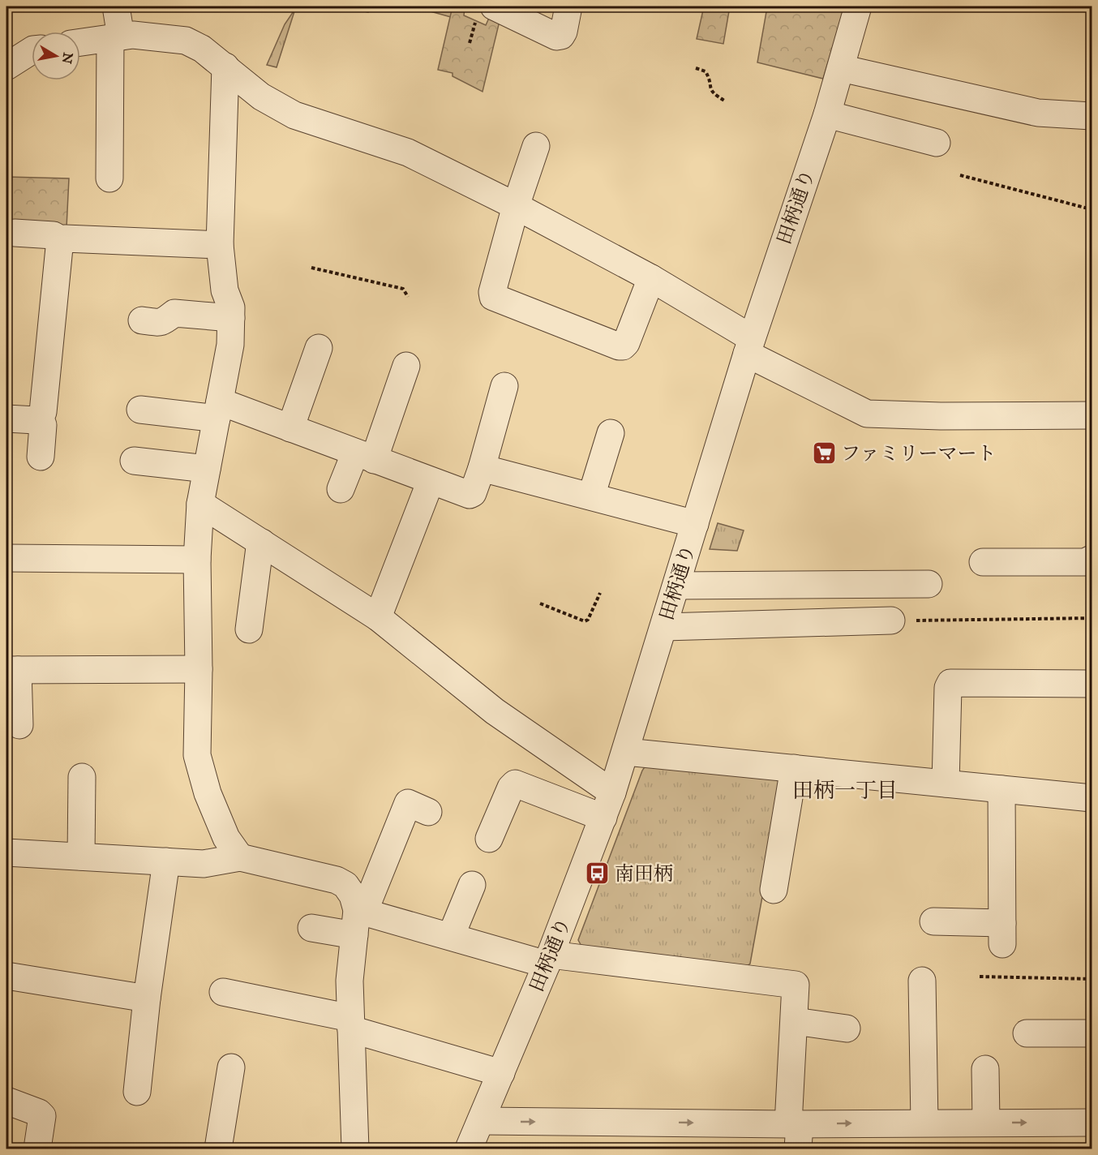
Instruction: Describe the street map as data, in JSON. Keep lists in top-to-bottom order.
{
  "streets": {
    "street": ["田柄通り"]
  },
  "districts": ["田柄一丁目"],
  "places": {
    "supermarket": ["ファミリーマート"],
    "bus stop": ["南田柄"]
  },
  "north": "right"
}
